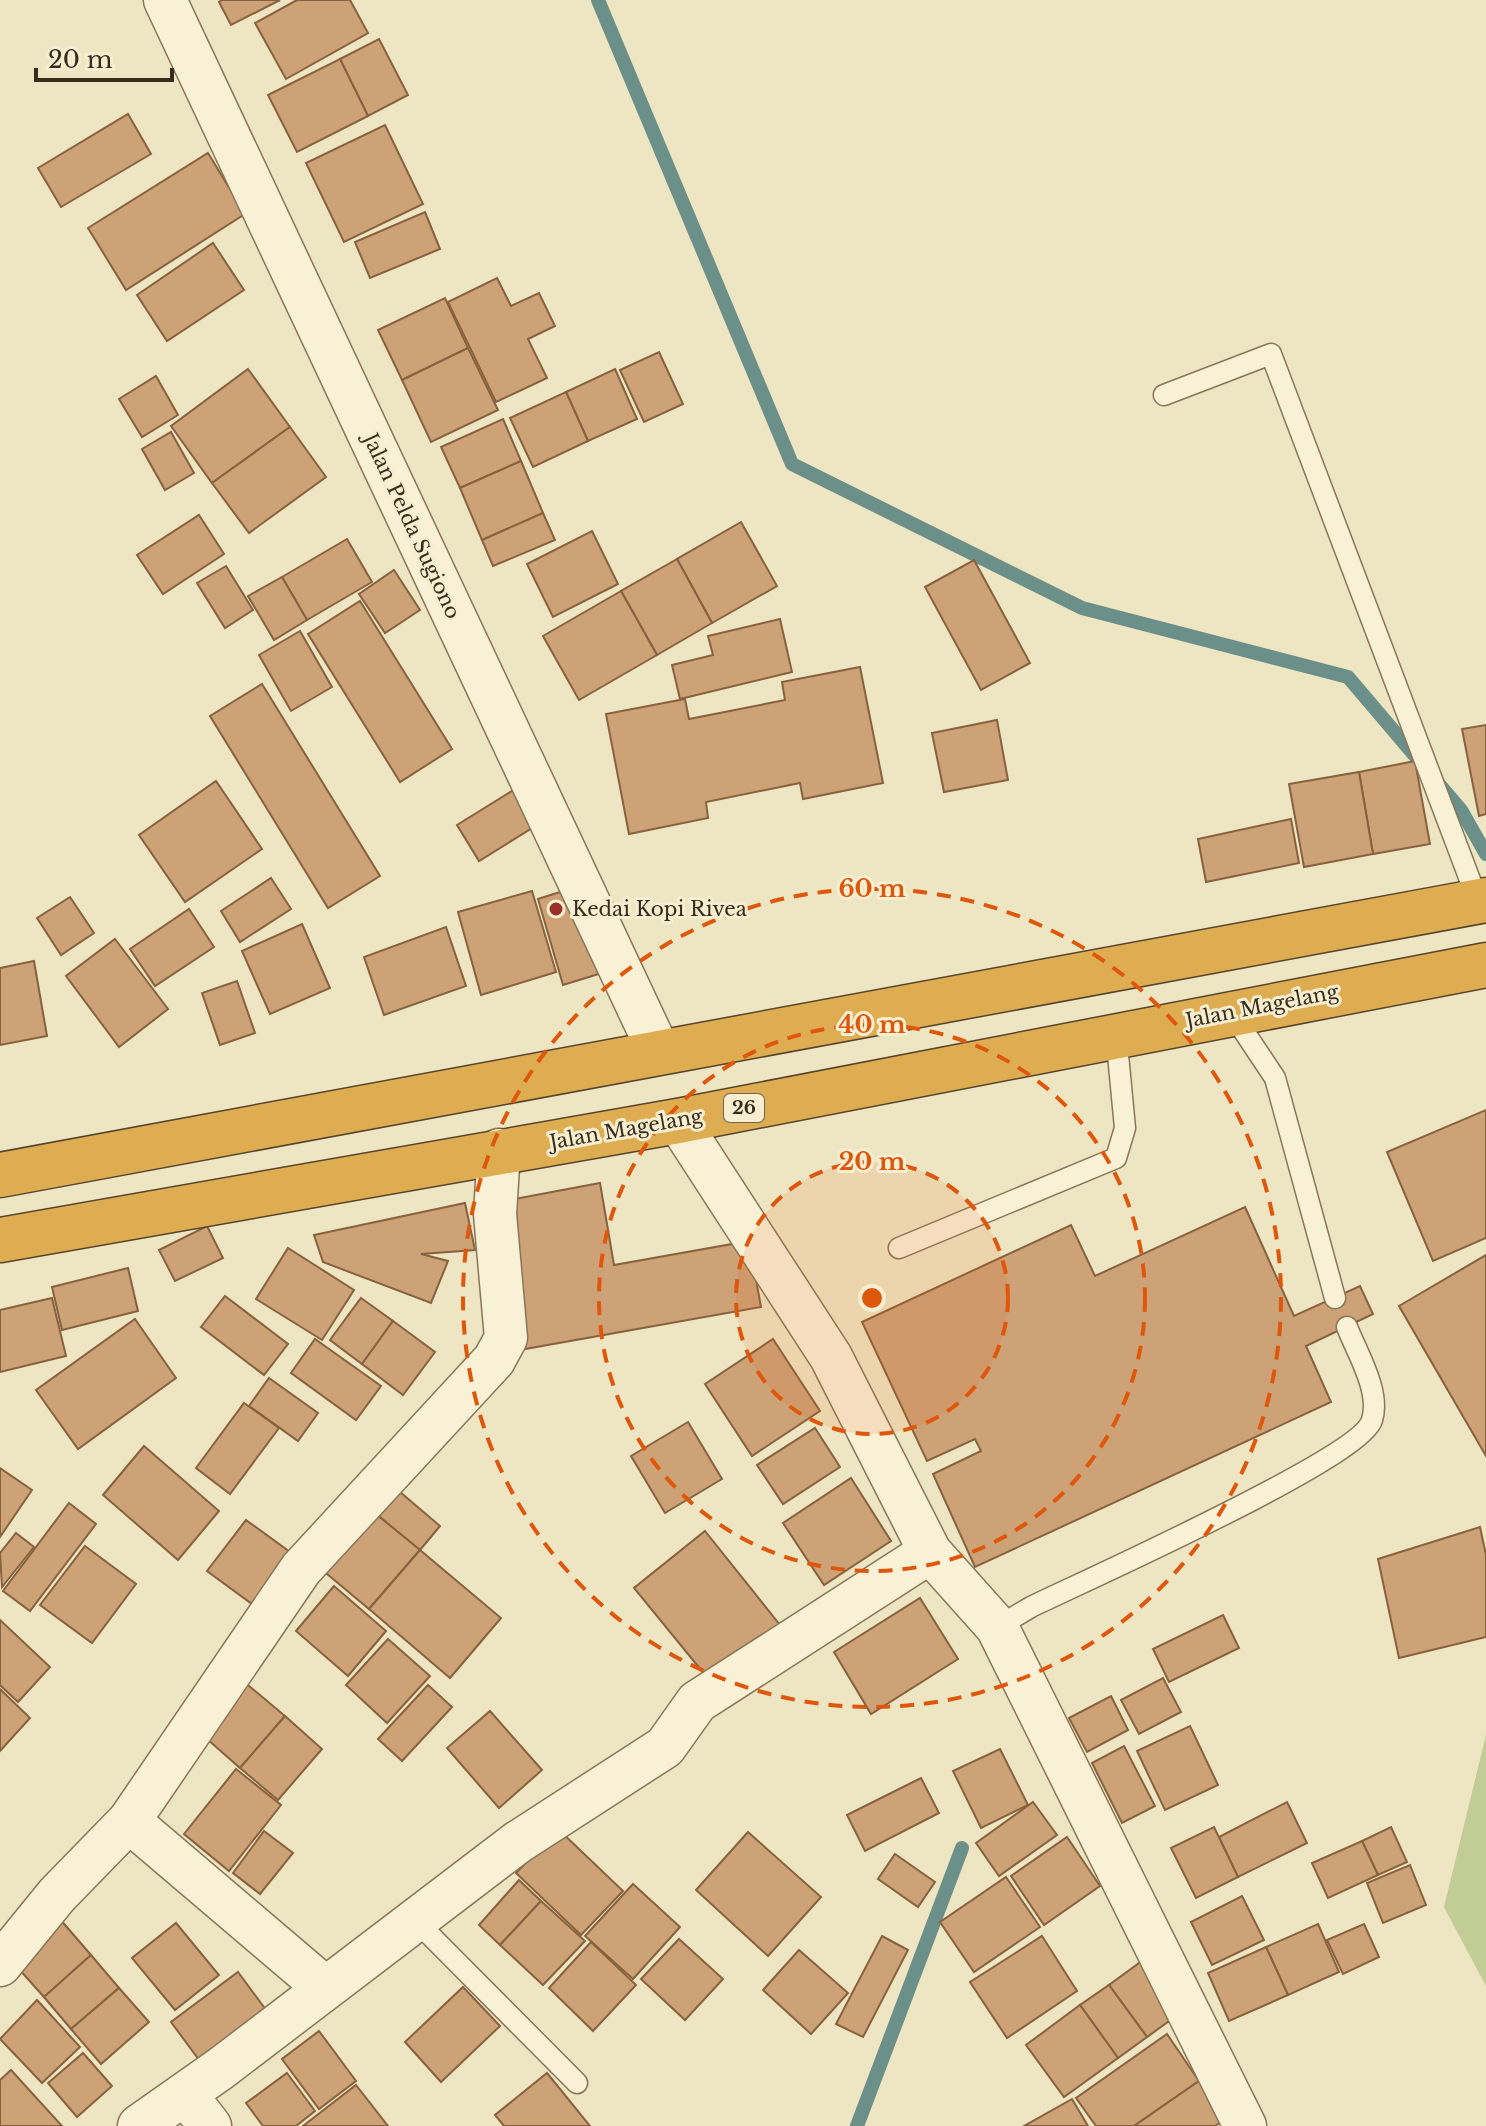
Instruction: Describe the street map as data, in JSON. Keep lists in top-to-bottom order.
{
  "streets": {
    "highway": ["Jalan Magelang", "26"],
    "street": ["Jalan Pelda Sugiono"]
  },
  "places": ["Kedai Kopi Rivea"],
  "scale_bar": "20 m",
  "rings": ["60 m", "40 m", "20 m"]
}
